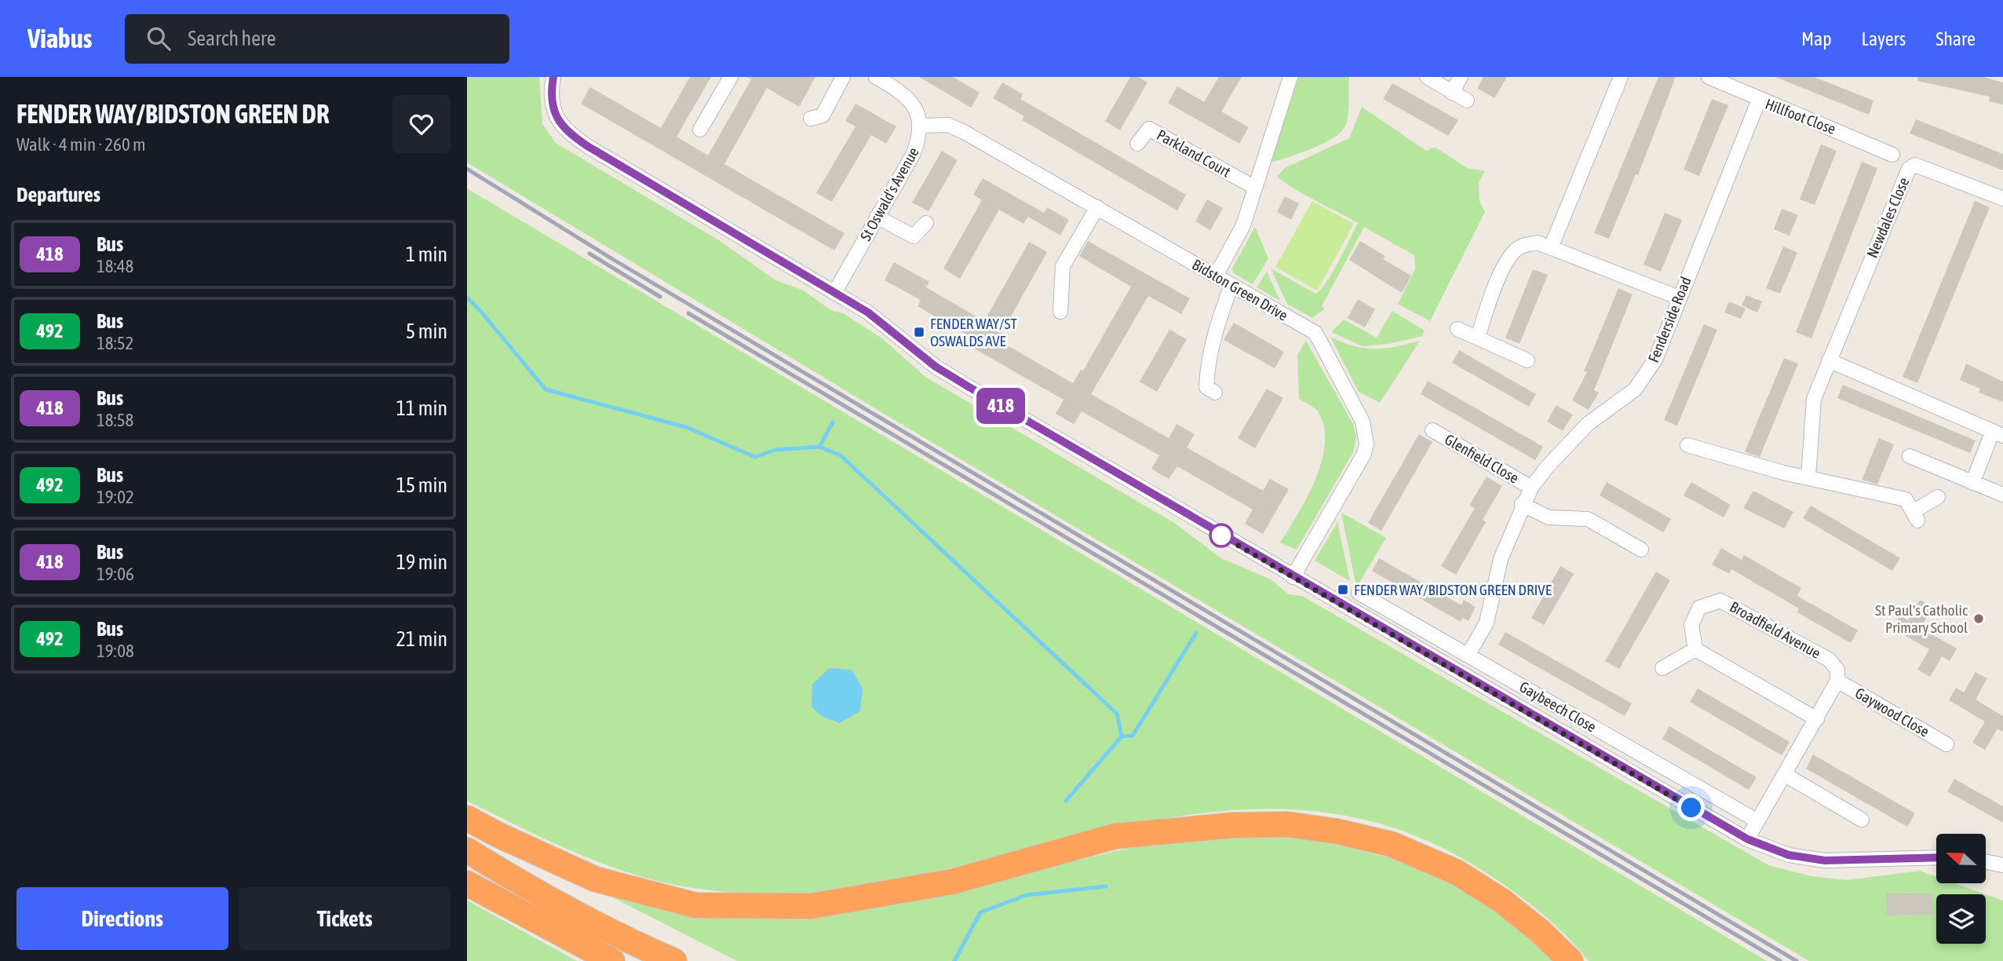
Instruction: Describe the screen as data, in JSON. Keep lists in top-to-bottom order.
{
  "streets": {
    "street": [
      "Hillfoot Close",
      "Parkland Court",
      "St Oswald's Avenue",
      "Newdales Close",
      "Bidston Green Drive",
      "Fenderside Road",
      "Glenfield Close",
      "Broadfield Avenue",
      "Gaybeech Close",
      "Gaywood Close"
    ]
  },
  "crossings": [
    ["Hillfoot Close", "Fenderside Road"],
    ["St Oswald's Avenue", "Bidston Green Drive"],
    ["Fenderside Road", "Glenfield Close"],
    ["Fenderside Road", "Gaybeech Close"],
    ["Broadfield Avenue", "Gaywood Close"]
  ],
  "places": {
    "transit": ["FENDER WAY/ST OSWALDS AVE", "FENDER WAY/BIDSTON GREEN DRIVE"],
    "other": ["St Paul's Catholic Primary School"]
  },
  "lines": ["bus line 418"],
  "north": "left",
  "page": {
    "header": "Viabus",
    "search": "Search here",
    "nav": ["Map", "Layers", "Share"],
    "heading": [
      ["FENDER WAY/BIDSTON GREEN DR", "Walk · 4 min · 260 m"],
      "Departures"
    ],
    "on_map": "418",
    "list": [
      {
        "mark": "418",
        "name": "Bus",
        "note": "18:48",
        "value": "1 min"
      },
      {
        "mark": "492",
        "name": "Bus",
        "note": "18:52",
        "value": "5 min"
      },
      {
        "mark": "418",
        "name": "Bus",
        "note": "18:58",
        "value": "11 min"
      },
      {
        "mark": "492",
        "name": "Bus",
        "note": "19:02",
        "value": "15 min"
      },
      {
        "mark": "418",
        "name": "Bus",
        "note": "19:06",
        "value": "19 min"
      },
      {
        "mark": "492",
        "name": "Bus",
        "note": "19:08",
        "value": "21 min"
      }
    ],
    "buttons": ["Directions", "Tickets"]
  }
}
